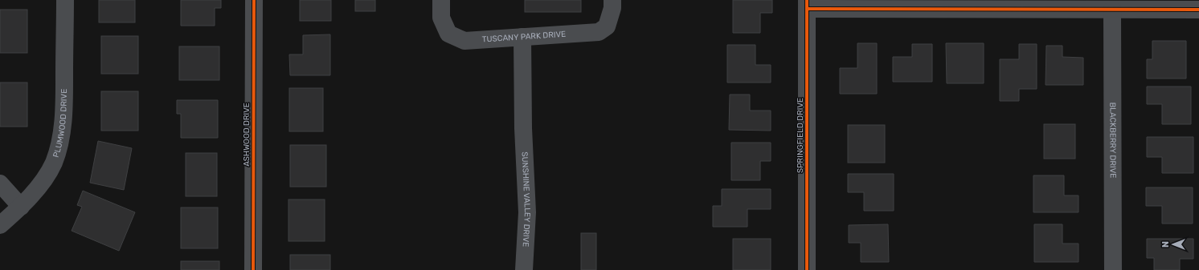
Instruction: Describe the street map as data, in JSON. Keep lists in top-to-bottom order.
{
  "streets": {
    "street": [
      "TUSCANY PARK DRIVE",
      "PLUMWOOD DRIVE",
      "ASHWOOD DRIVE",
      "SPRINGFIELD DRIVE",
      "BLACKBERRY DRIVE",
      "SUNSHINE VALLEY DRIVE"
    ]
  },
  "crossings": [
    ["TUSCANY PARK DRIVE", "SUNSHINE VALLEY DRIVE"]
  ],
  "north": "left"
}
